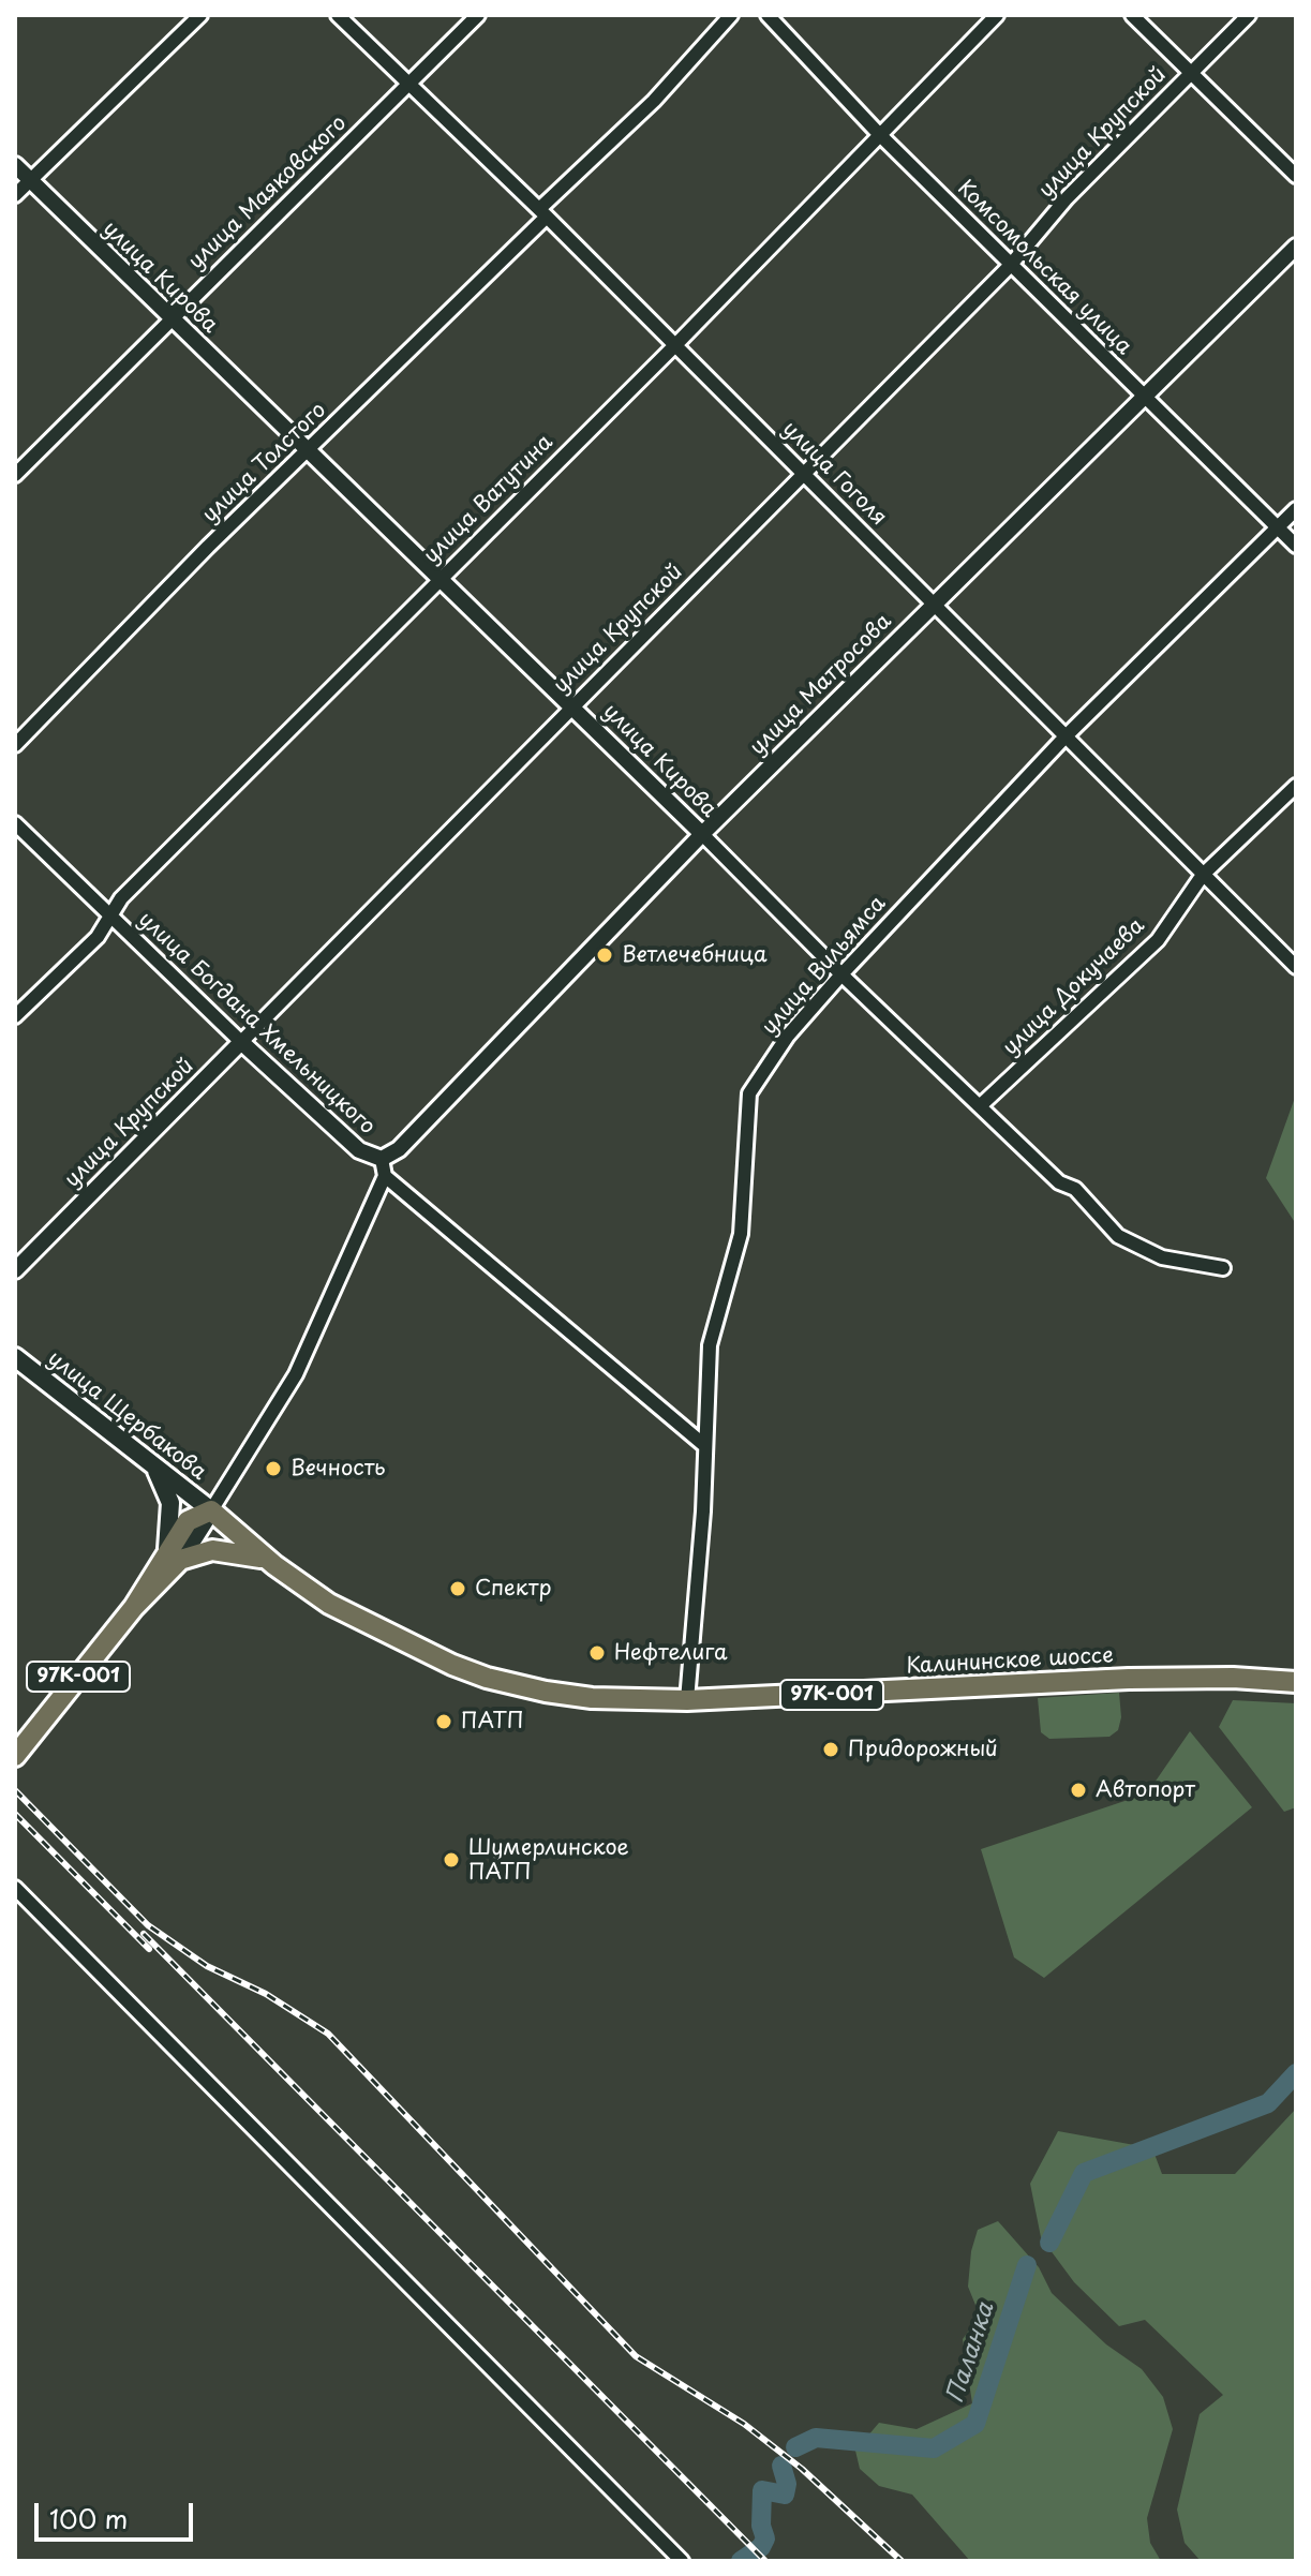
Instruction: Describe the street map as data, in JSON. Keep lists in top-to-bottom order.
{
  "streets": {
    "main road": ["улица Щербакова", "Калининское шоссе", "97К-001"],
    "street": [
      "улица Крупской",
      "улица Маяковского",
      "Комсомольская улица",
      "улица Кирова",
      "улица Толстого",
      "улица Гоголя",
      "улица Ватутина",
      "улица Матросова",
      "улица Вильямса",
      "улица Докучаева",
      "улица Богдана Хмельницкого"
    ]
  },
  "crossings": [
    ["улица Крупской", "Комсомольская улица"],
    ["улица Крупской", "улица Кирова"],
    ["улица Крупской", "улица Гоголя"],
    ["улица Крупской", "улица Богдана Хмельницкого"],
    ["улица Маяковского", "улица Кирова"],
    ["улица Маяковского", "улица Гоголя"],
    ["Комсомольская улица", "улица Ватутина"],
    ["Комсомольская улица", "улица Матросова"],
    ["Комсомольская улица", "улица Вильямса"],
    ["улица Кирова", "улица Толстого"],
    ["улица Кирова", "улица Ватутина"],
    ["улица Кирова", "улица Матросова"],
    ["улица Кирова", "улица Вильямса"],
    ["улица Кирова", "улица Докучаева"],
    ["улица Толстого", "улица Гоголя"],
    ["улица Гоголя", "улица Ватутина"],
    ["улица Гоголя", "улица Матросова"],
    ["улица Гоголя", "улица Вильямса"],
    ["улица Гоголя", "улица Докучаева"],
    ["улица Ватутина", "улица Богдана Хмельницкого"],
    ["улица Матросова", "улица Богдана Хмельницкого"],
    ["улица Вильямса", "Калининское шоссе"],
    ["улица Щербакова", "Калининское шоссе"],
    ["улица Щербакова", "97К-001"],
    ["Калининское шоссе", "97К-001"]
  ],
  "water": ["Паланка"],
  "places": [
    "Ветлечебница",
    "Вечность",
    "Спектр",
    "Нефтелига",
    "ПАТП",
    "Придорожный",
    "Автопорт",
    "Шумерлинское ПАТП"
  ],
  "scale_bar": "100 m"
}
